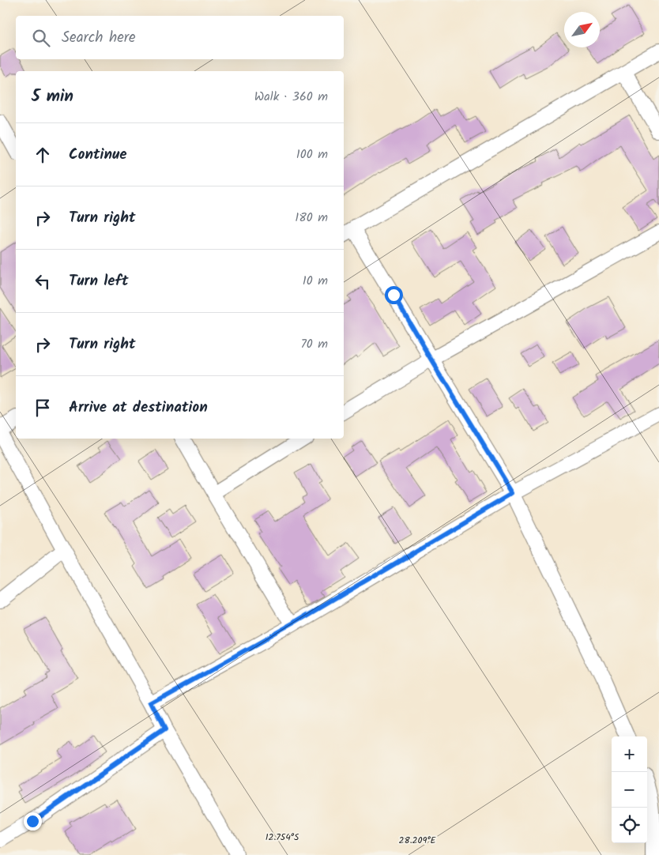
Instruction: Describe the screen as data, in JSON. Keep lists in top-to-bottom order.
{
  "north": "top right",
  "page": {
    "search": "Search here",
    "heading": ["5 min", "Walk · 360 m"],
    "list": [
      ["Continue", "100 m"],
      ["Turn right", "180 m"],
      ["Turn left", "10 m"],
      ["Turn right", "70 m"],
      "Arrive at destination"
    ],
    "map_buttons": ["+", "−"]
  },
  "coordinates": ["12.754°S", "28.209°E"]
}
